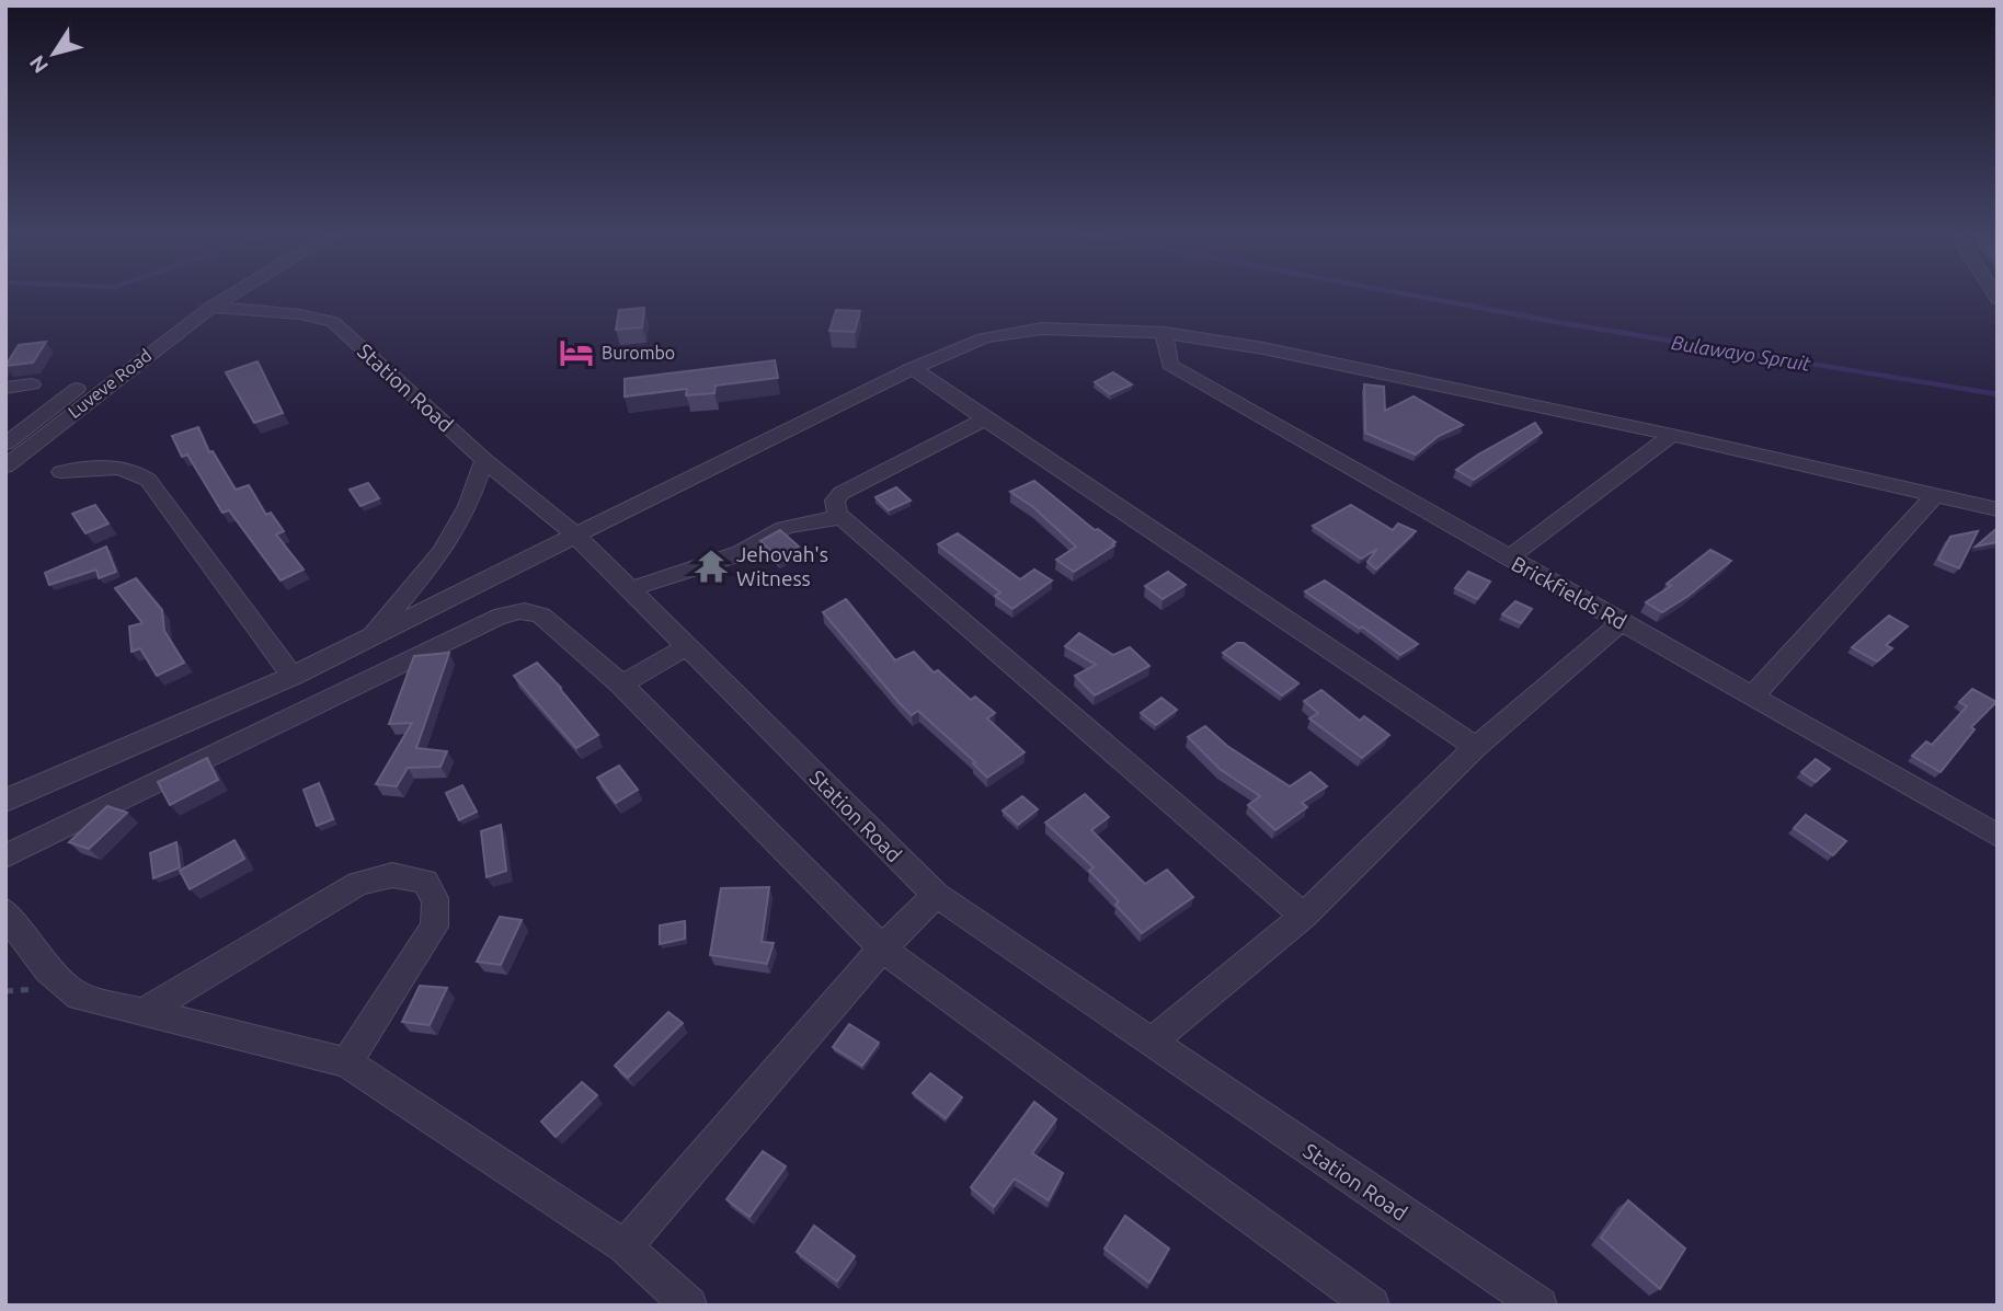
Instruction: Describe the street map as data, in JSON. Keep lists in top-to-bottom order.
{
  "streets": {
    "street": ["Luveve Road", "Station Road", "Brickfields Rd"]
  },
  "crossings": [
    ["Luveve Road", "Station Road"]
  ],
  "water": ["Bulawayo Spruit"],
  "places": {
    "hotel": ["Burombo"],
    "temple": ["Jehovah's Witness"]
  },
  "north": "bottom left"
}
